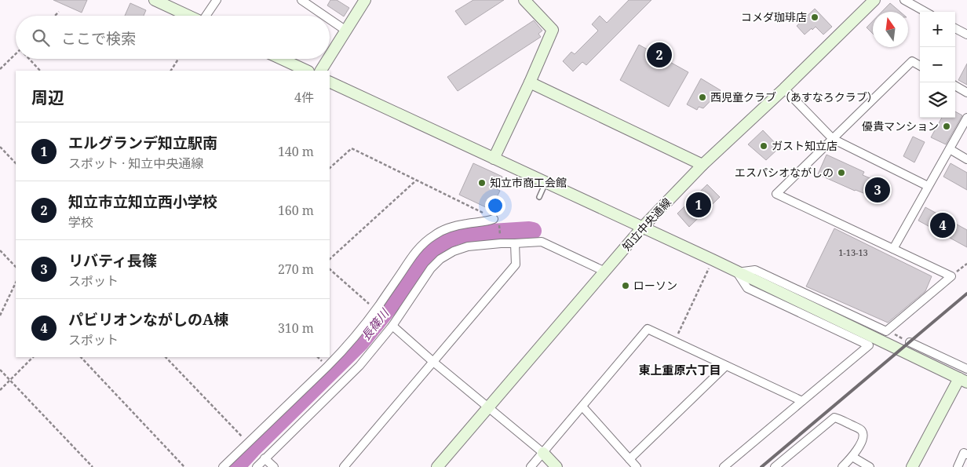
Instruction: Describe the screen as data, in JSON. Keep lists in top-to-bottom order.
{
  "streets": {
    "street": ["知立中央通線"]
  },
  "districts": ["東上重原六丁目"],
  "water": ["長篠川"],
  "places": [
    "コメダ珈琲店",
    "西児童クラブ （あすなろクラブ）",
    "優貴マンション",
    "ガスト知立店",
    "エスパシオながしの",
    "知立市商工会館",
    "ローソン"
  ],
  "house_numbers": ["1-13-13"],
  "north": "top",
  "page": {
    "map_buttons": ["+", "−"],
    "search": "ここで検索",
    "pins": [
      "2",
      "3",
      "1",
      "4"
    ],
    "heading": ["周辺", "4件"],
    "list": [
      {
        "mark": "1",
        "name": "エルグランデ知立駅南",
        "note": "スポット · 知立中央通線",
        "value": "140 m"
      },
      {
        "mark": "2",
        "name": "知立市立知立西小学校",
        "note": "学校",
        "value": "160 m"
      },
      {
        "mark": "3",
        "name": "リバティ長篠",
        "note": "スポット",
        "value": "270 m"
      },
      {
        "mark": "4",
        "name": "パビリオンながしのA棟",
        "note": "スポット",
        "value": "310 m"
      }
    ]
  }
}
